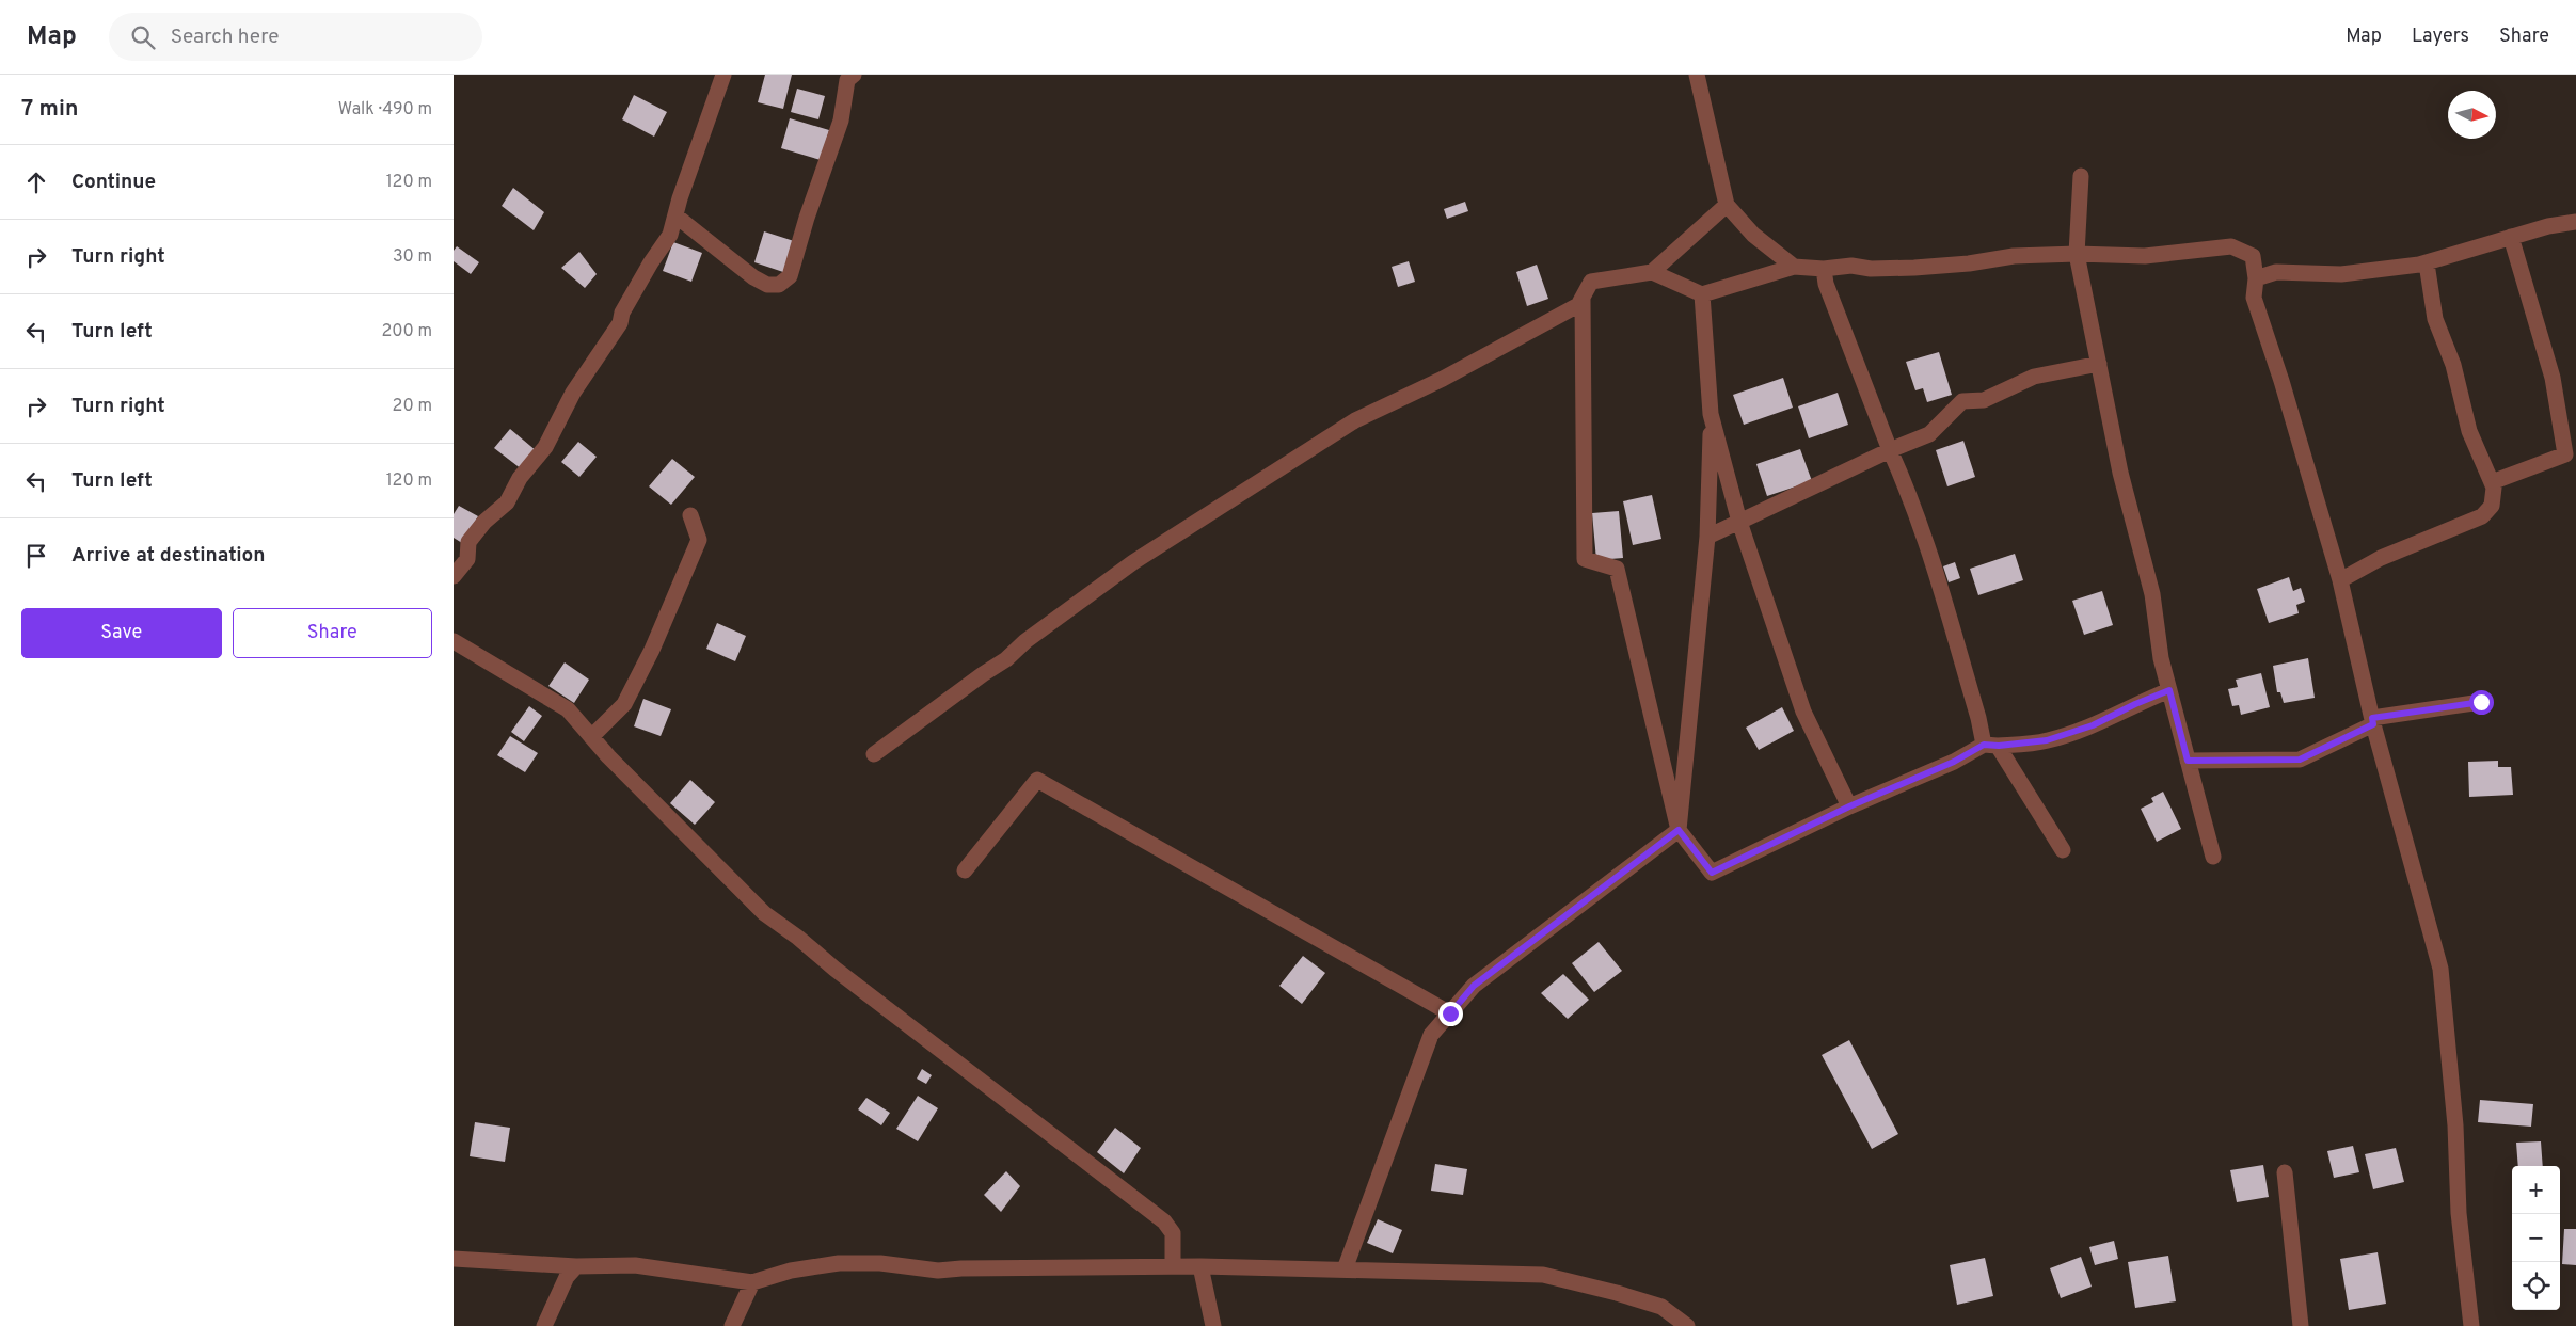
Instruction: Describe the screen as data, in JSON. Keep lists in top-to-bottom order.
{
  "north": "right",
  "page": {
    "header": "Map",
    "search": "Search here",
    "nav": ["Map", "Layers", "Share"],
    "heading": ["7 min", "Walk · 490 m"],
    "list": [
      ["Continue", "120 m"],
      ["Turn right", "30 m"],
      ["Turn left", "200 m"],
      ["Turn right", "20 m"],
      ["Turn left", "120 m"],
      "Arrive at destination"
    ],
    "buttons": ["Save", "Share"],
    "map_buttons": ["+", "−"]
  }
}
